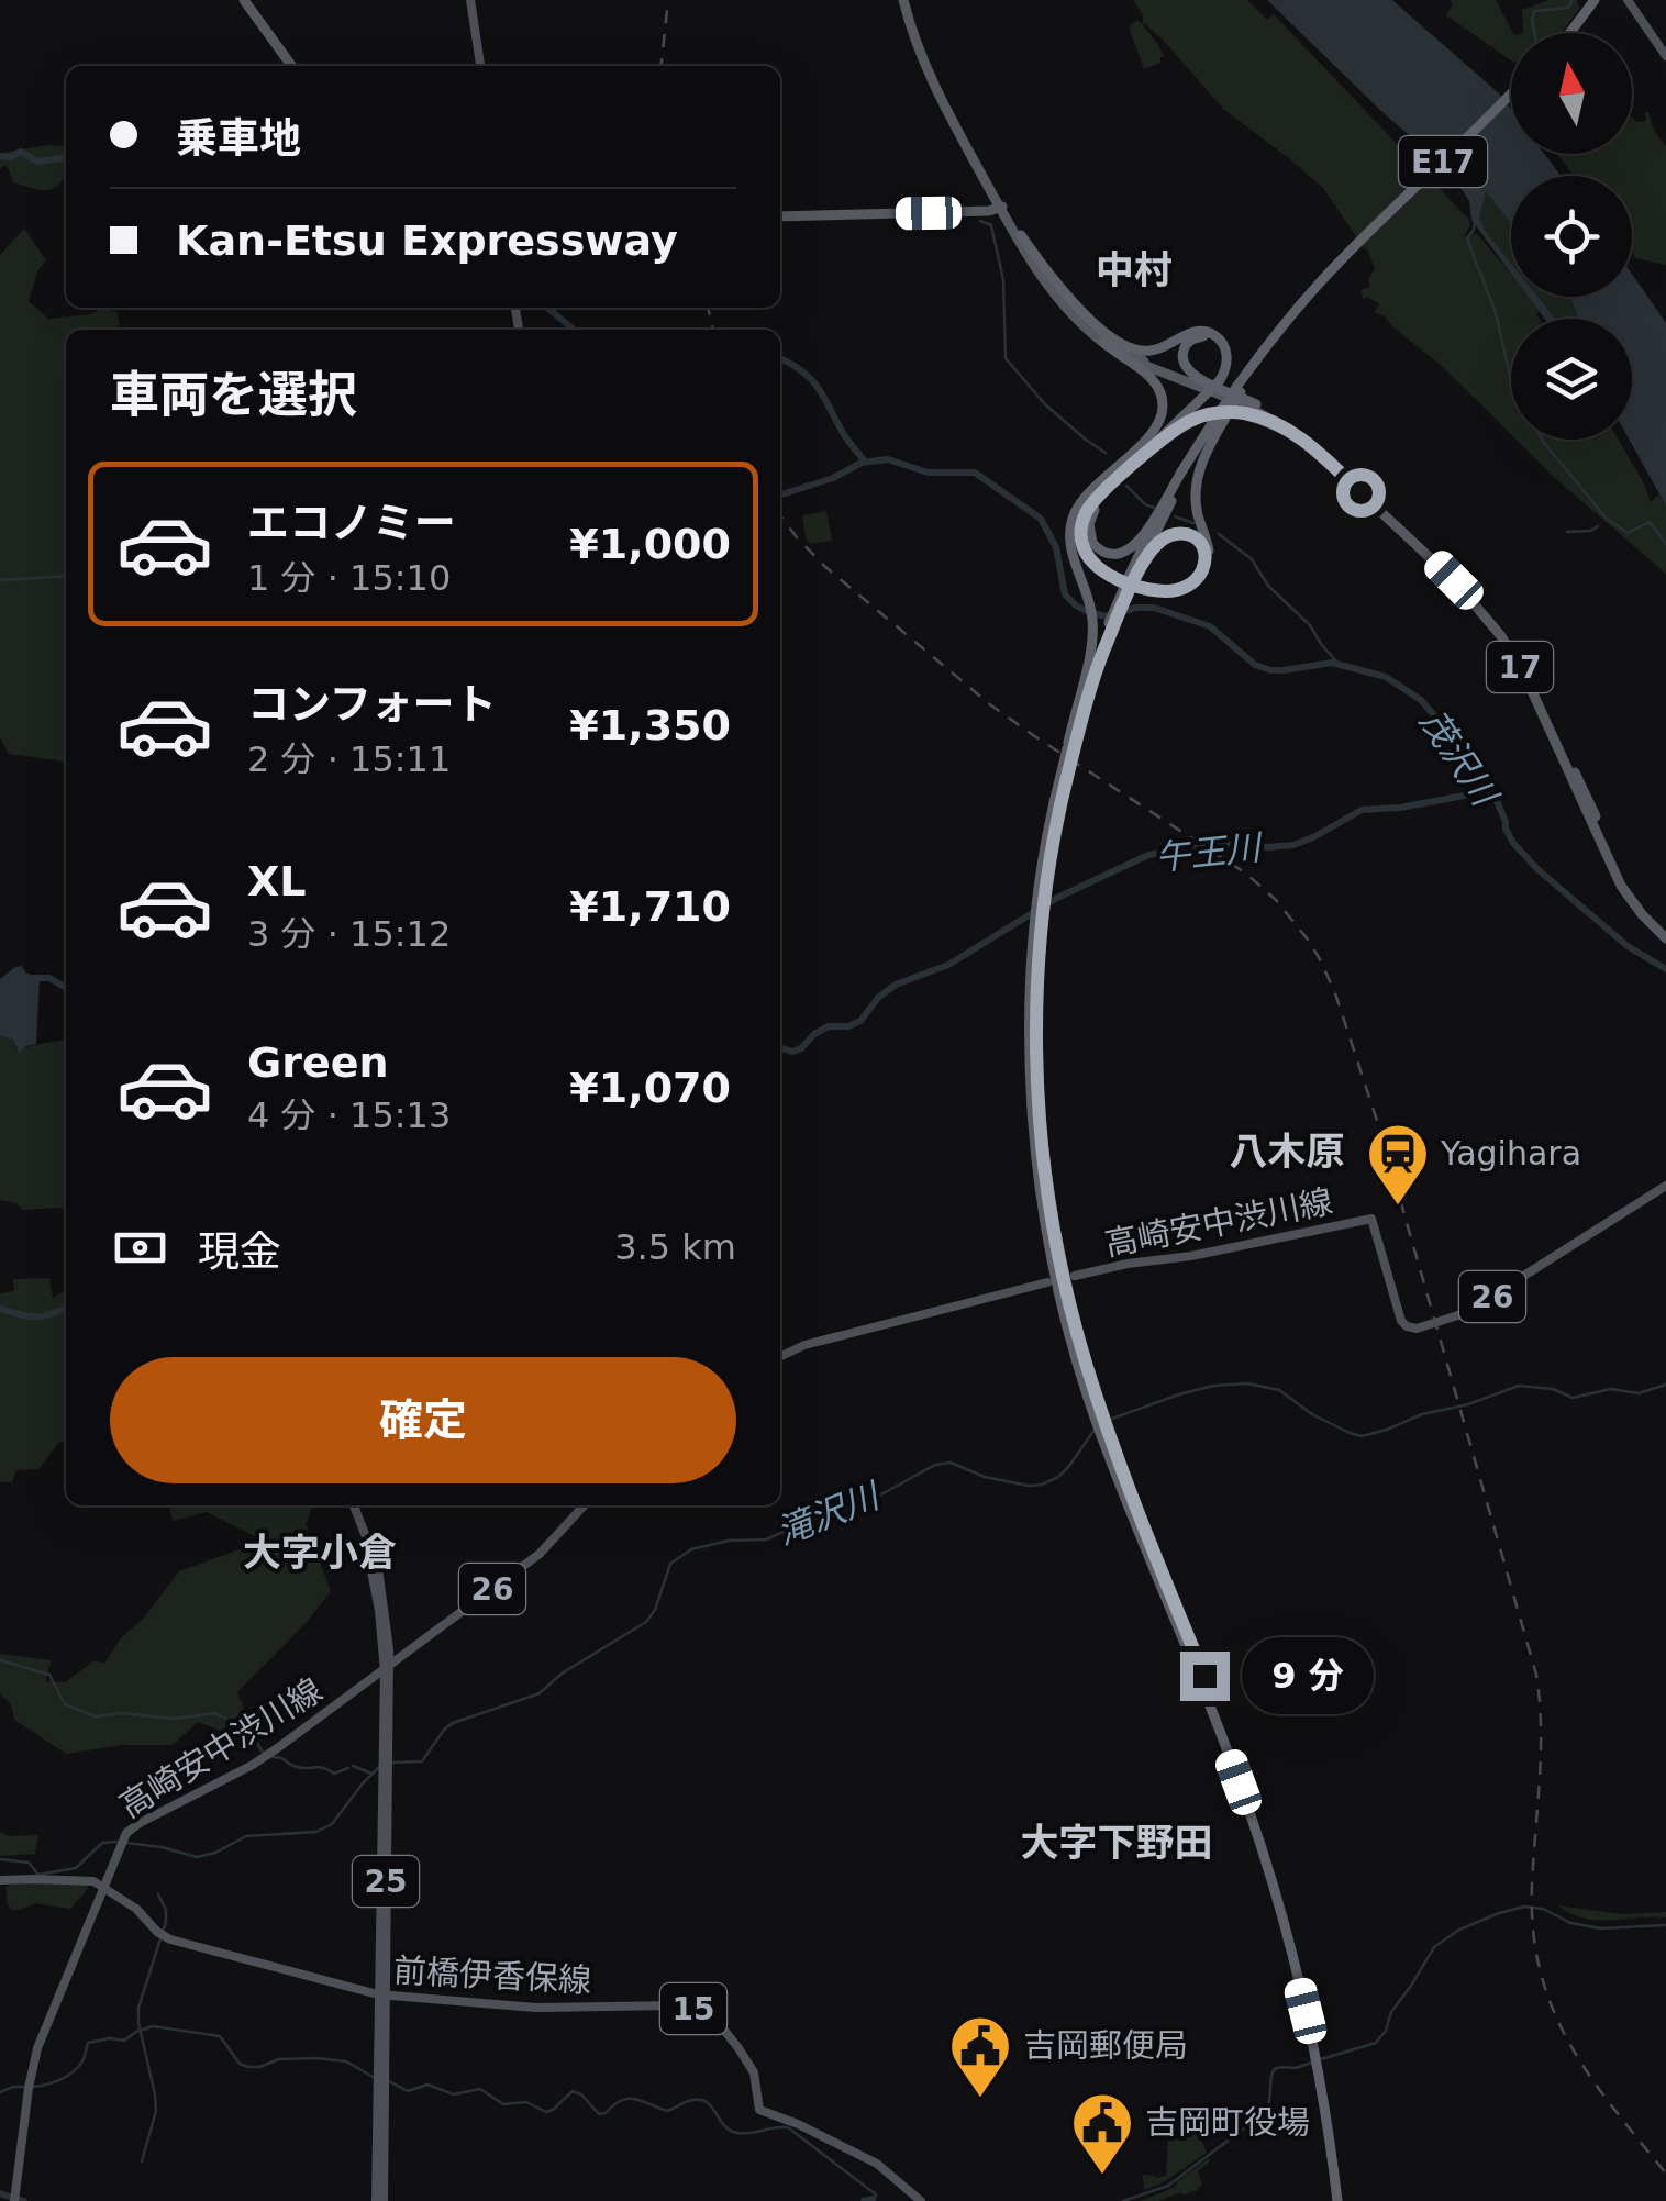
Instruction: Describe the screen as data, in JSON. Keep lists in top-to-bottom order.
{
  "streets": {
    "highway": ["E17", "17"],
    "main road": [
      "高崎安中渋川線",
      "26",
      "25",
      "前橋伊香保線",
      "15"
    ]
  },
  "crossings": [
    ["高崎安中渋川線", "25"],
    ["高崎安中渋川線", "前橋伊香保線"],
    ["25", "前橋伊香保線"]
  ],
  "districts": [
    "中村",
    "八木原",
    "大字小倉",
    "大字下野田"
  ],
  "water": ["茂沢川", "午王川", "滝沢川"],
  "places": {
    "station": ["Yagihara"],
    "public building": ["吉岡郵便局", "吉岡町役場"]
  },
  "north": "top",
  "page": {
    "banner": ["乗車地", "Kan-Etsu Expressway"],
    "heading": "車両を選択",
    "list": [
      {
        "name": "エコノミー",
        "note": "1 分 · 15:10",
        "value": "¥1,000"
      },
      {
        "name": "コンフォート",
        "note": "2 分 · 15:11",
        "value": "¥1,350"
      },
      {
        "name": "XL",
        "note": "3 分 · 15:12",
        "value": "¥1,710"
      },
      {
        "name": "Green",
        "note": "4 分 · 15:13",
        "value": "¥1,070"
      }
    ],
    "pay": ["現金", "3.5 km"],
    "buttons": "確定",
    "bubble": "9 分"
  }
}
